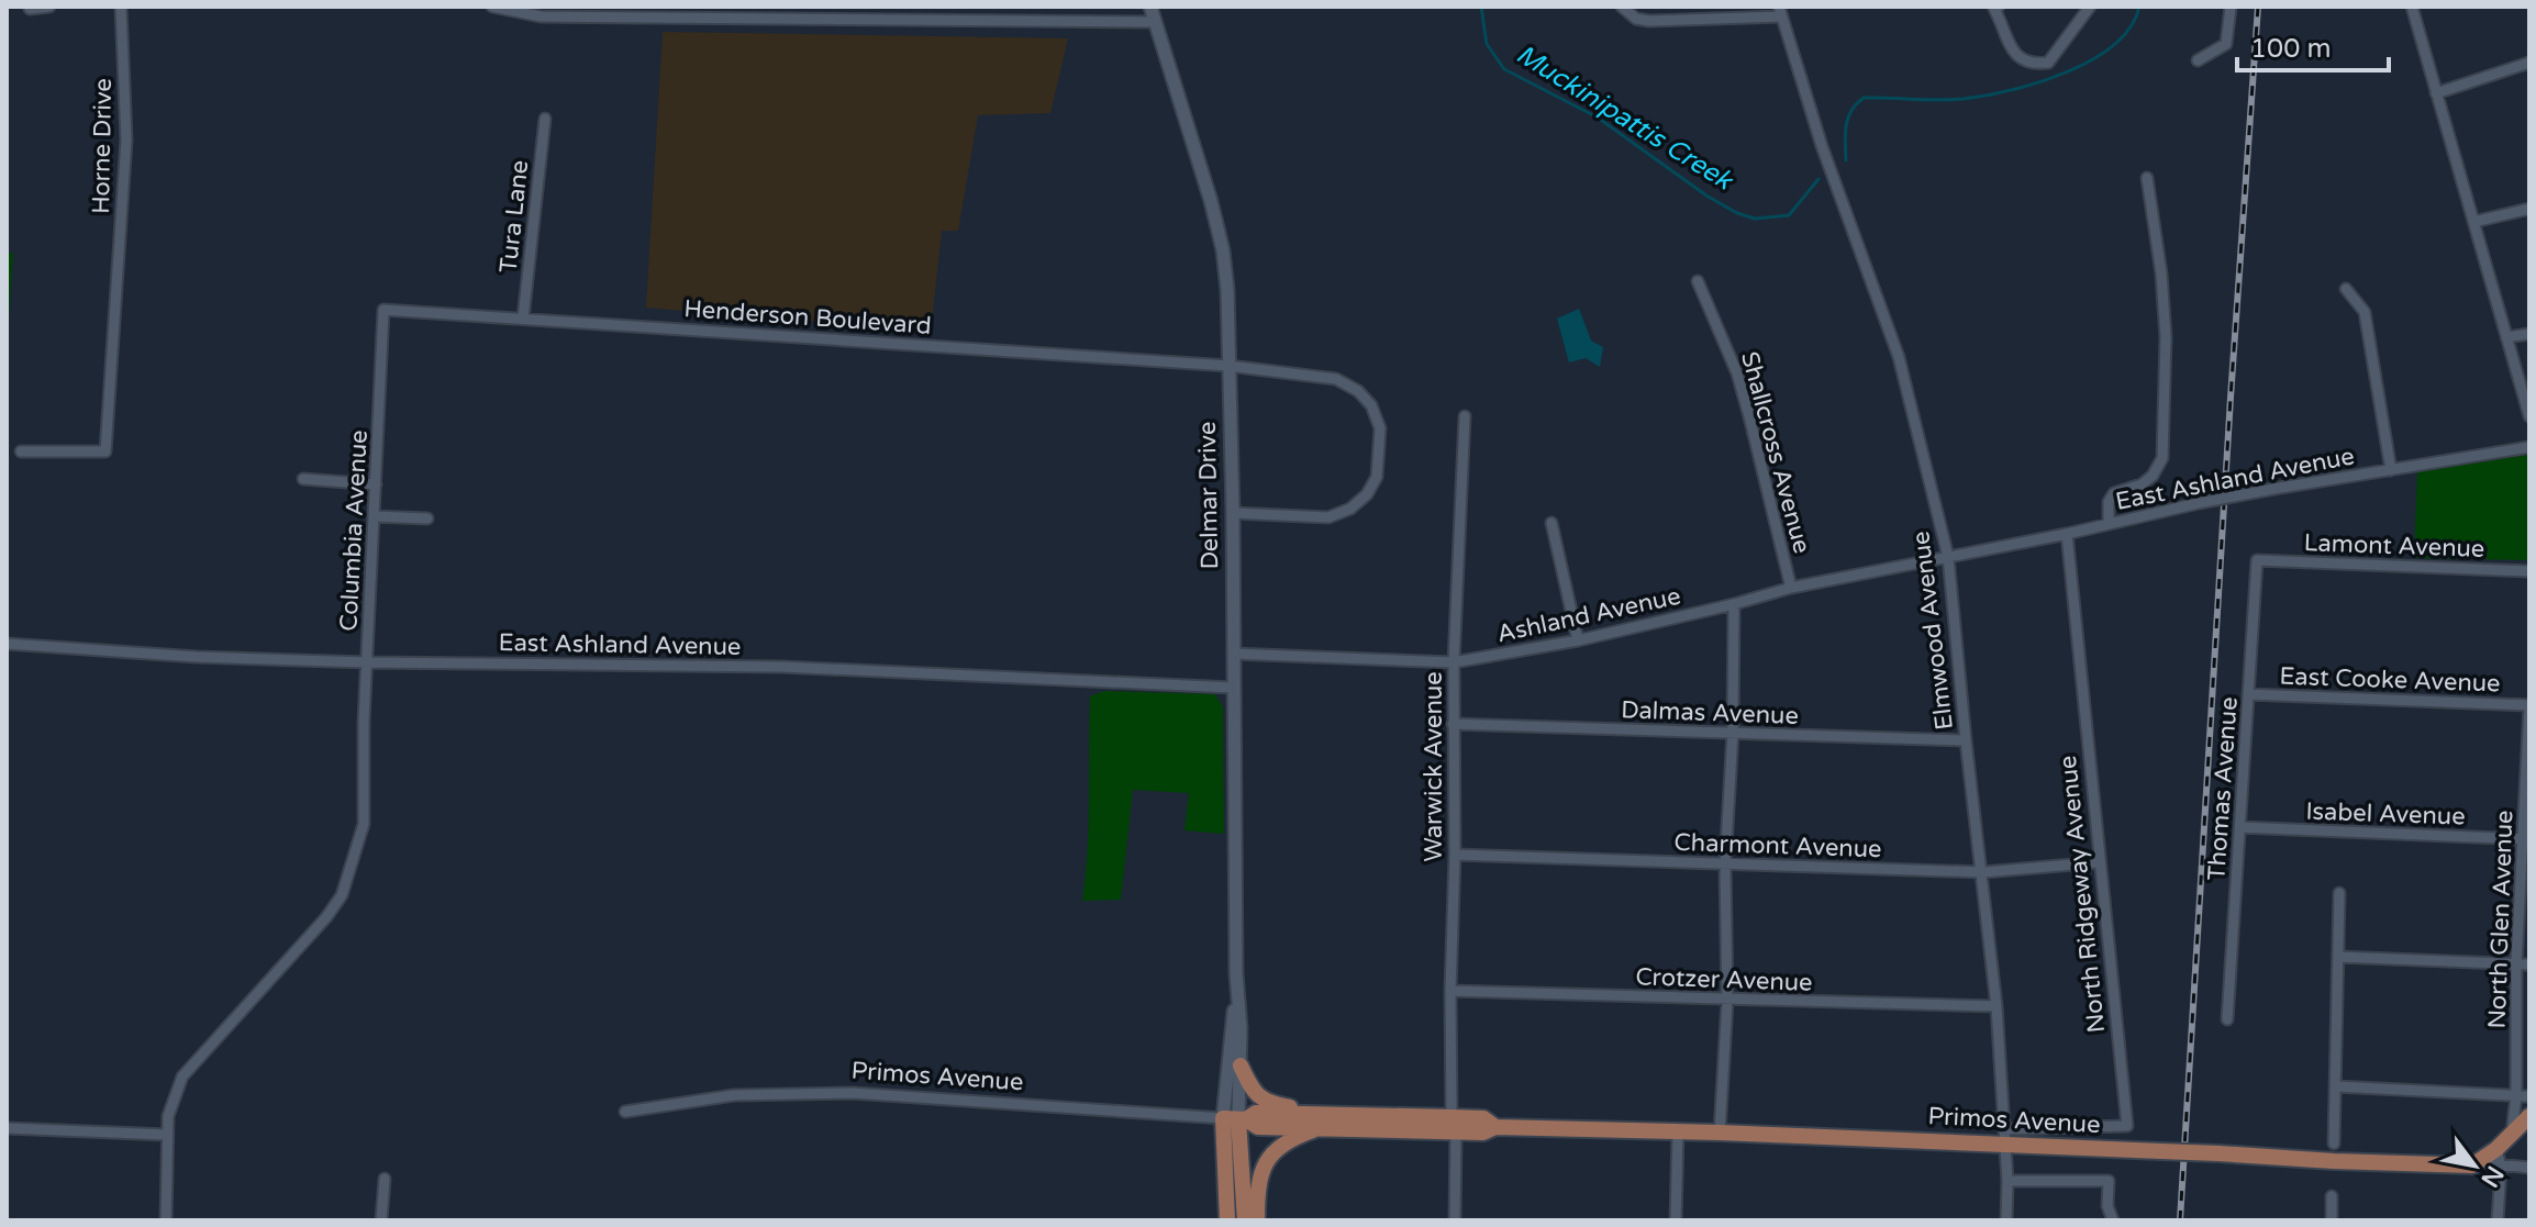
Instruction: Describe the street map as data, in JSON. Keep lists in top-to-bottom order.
{
  "streets": {
    "main road": ["Primos Avenue"],
    "street": [
      "Horne Drive",
      "Tura Lane",
      "Henderson Boulevard",
      "Shallcross Avenue",
      "East Ashland Avenue",
      "Delmar Drive",
      "Columbia Avenue",
      "Lamont Avenue",
      "Ashland Avenue",
      "Elmwood Avenue",
      "East Cooke Avenue",
      "Dalmas Avenue",
      "Warwick Avenue",
      "Thomas Avenue",
      "Isabel Avenue",
      "Charmont Avenue",
      "North Ridgeway Avenue",
      "North Glen Avenue",
      "Crotzer Avenue"
    ]
  },
  "crossings": [
    ["Tura Lane", "Henderson Boulevard"],
    ["Henderson Boulevard", "Delmar Drive"],
    ["Henderson Boulevard", "Columbia Avenue"],
    ["Shallcross Avenue", "Ashland Avenue"],
    ["East Ashland Avenue", "Delmar Drive"],
    ["East Ashland Avenue", "Columbia Avenue"],
    ["East Ashland Avenue", "Ashland Avenue"],
    ["East Ashland Avenue", "Elmwood Avenue"],
    ["East Ashland Avenue", "North Ridgeway Avenue"],
    ["Delmar Drive", "Ashland Avenue"],
    ["Delmar Drive", "Primos Avenue"],
    ["Lamont Avenue", "Thomas Avenue"],
    ["Ashland Avenue", "Elmwood Avenue"],
    ["Ashland Avenue", "Warwick Avenue"],
    ["Elmwood Avenue", "Dalmas Avenue"],
    ["Elmwood Avenue", "Charmont Avenue"],
    ["Elmwood Avenue", "North Ridgeway Avenue"],
    ["Elmwood Avenue", "Crotzer Avenue"],
    ["Elmwood Avenue", "Primos Avenue"],
    ["East Cooke Avenue", "Thomas Avenue"],
    ["East Cooke Avenue", "North Glen Avenue"],
    ["Dalmas Avenue", "Warwick Avenue"],
    ["Warwick Avenue", "Charmont Avenue"],
    ["Warwick Avenue", "Crotzer Avenue"],
    ["Warwick Avenue", "Primos Avenue"],
    ["Thomas Avenue", "Isabel Avenue"],
    ["Isabel Avenue", "North Glen Avenue"],
    ["Charmont Avenue", "North Ridgeway Avenue"],
    ["North Ridgeway Avenue", "Primos Avenue"]
  ],
  "water": ["Muckinipattis Creek"],
  "scale_bar": "100 m",
  "north": "bottom right"
}
